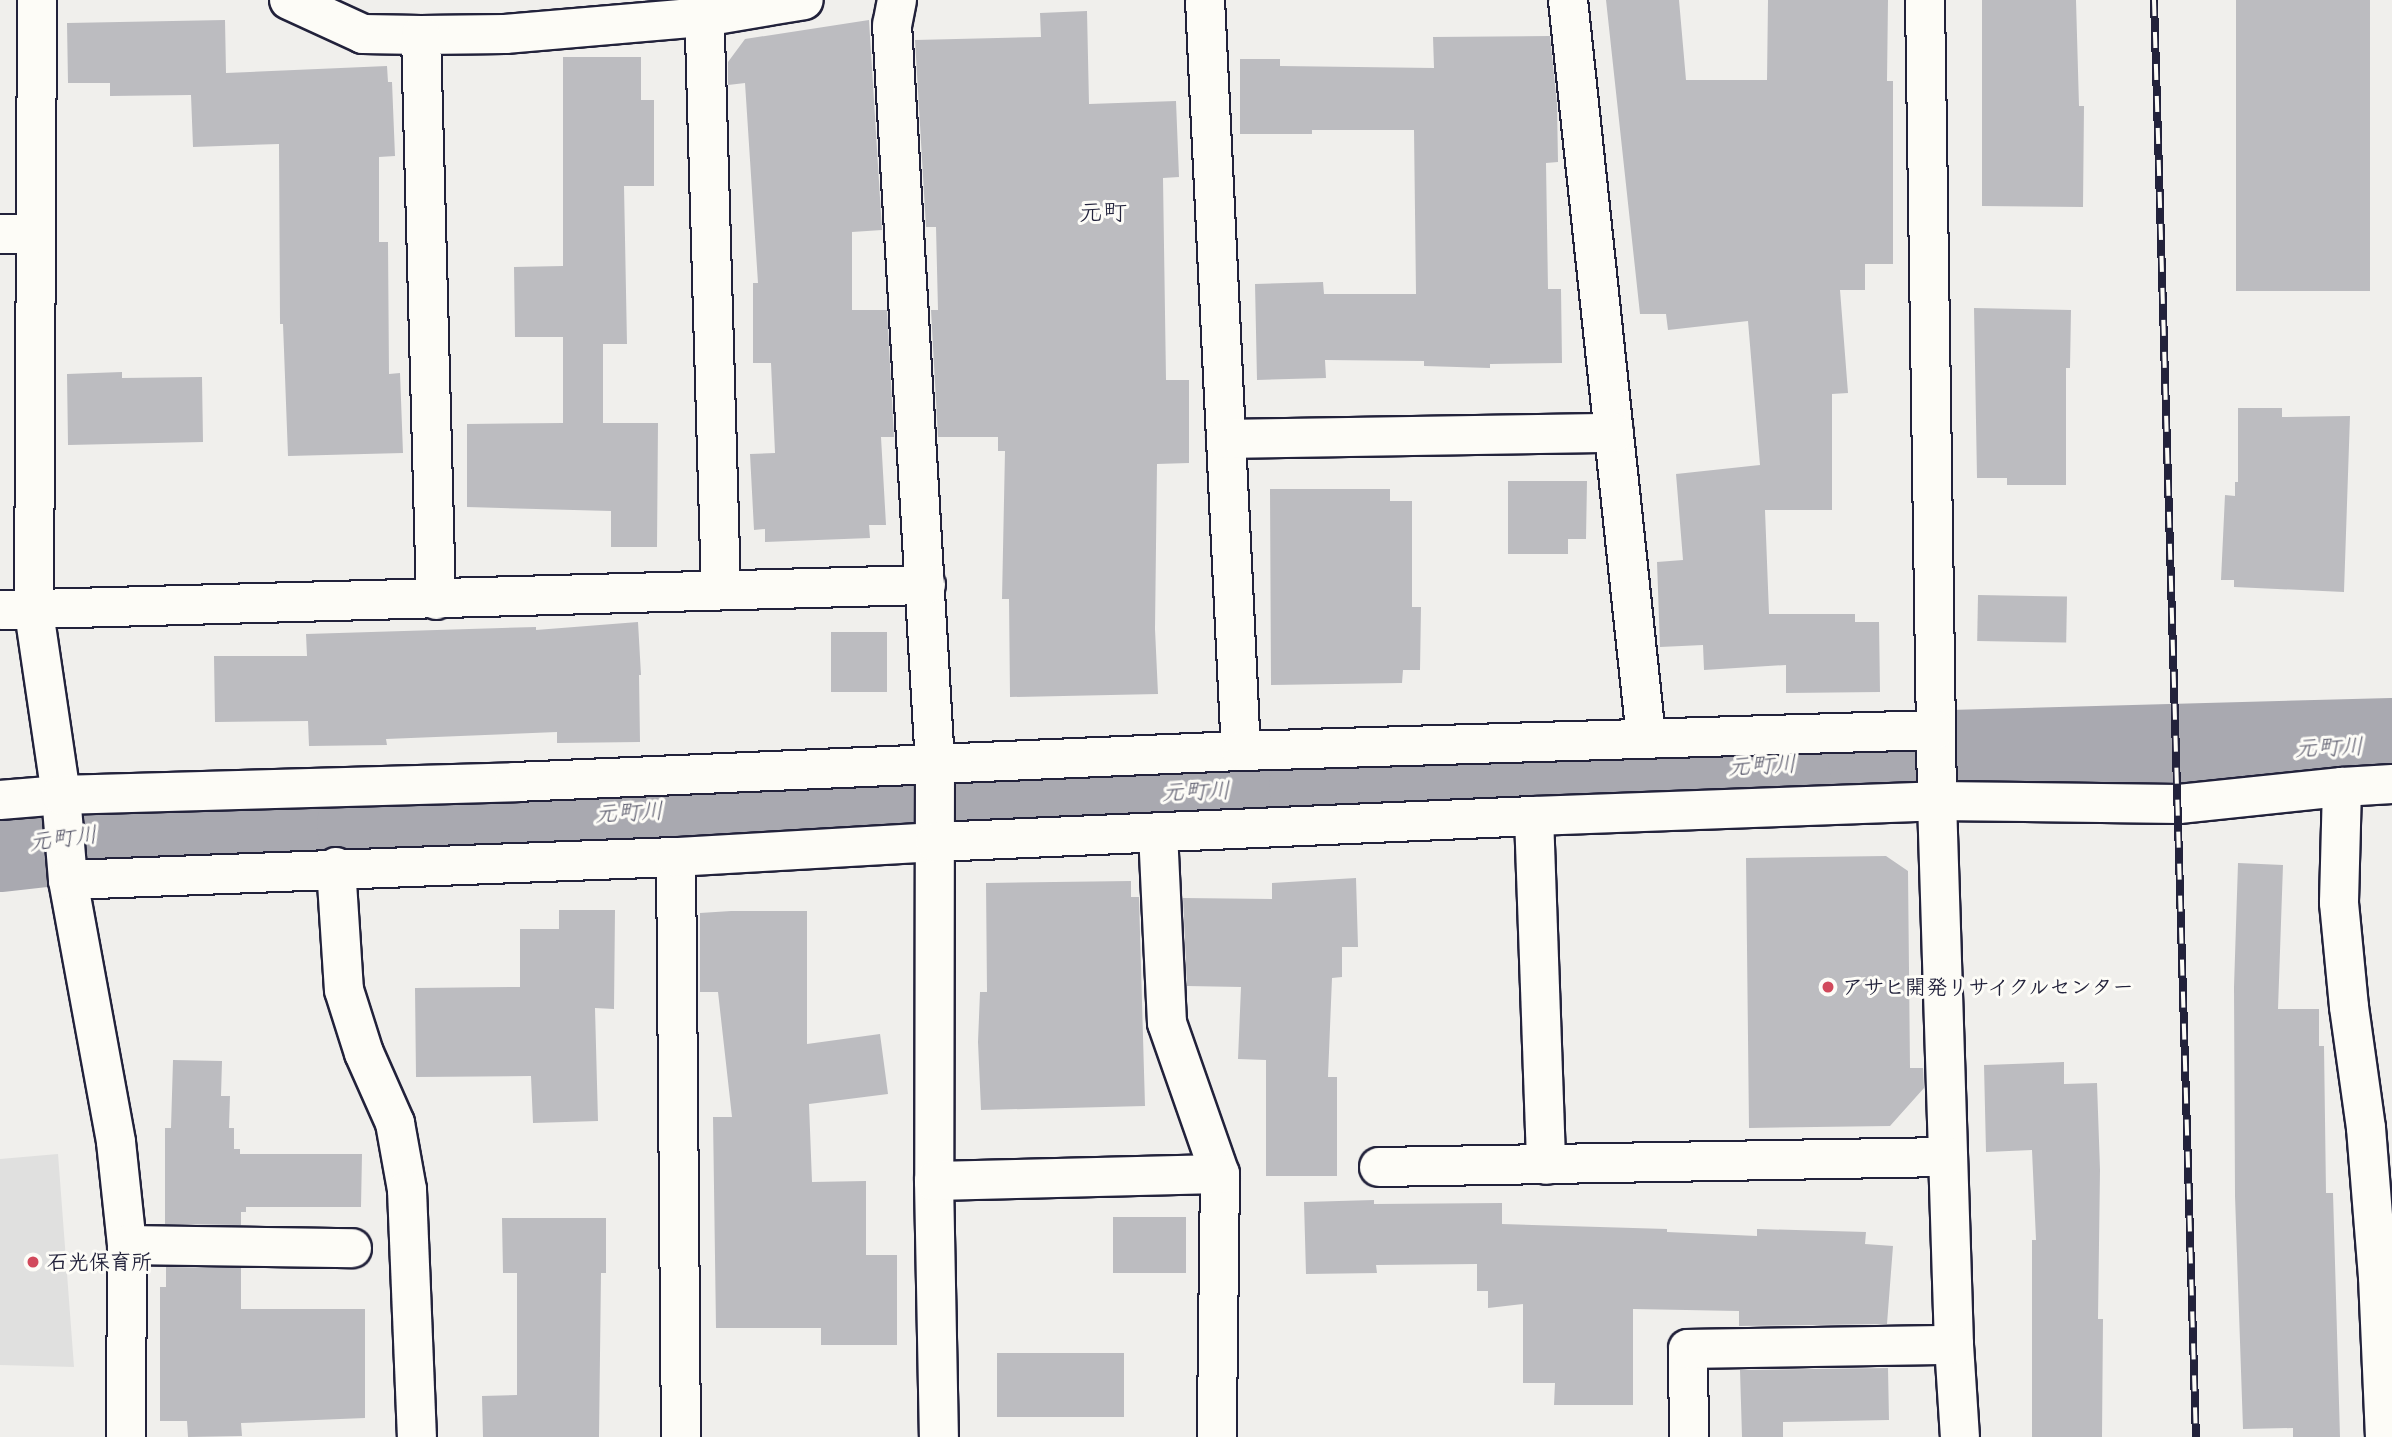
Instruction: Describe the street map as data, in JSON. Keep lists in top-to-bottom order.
{
  "districts": ["元町"],
  "water": ["元町川"],
  "places": ["アサヒ開発リサイクルセンター", "石光保育所"]
}
